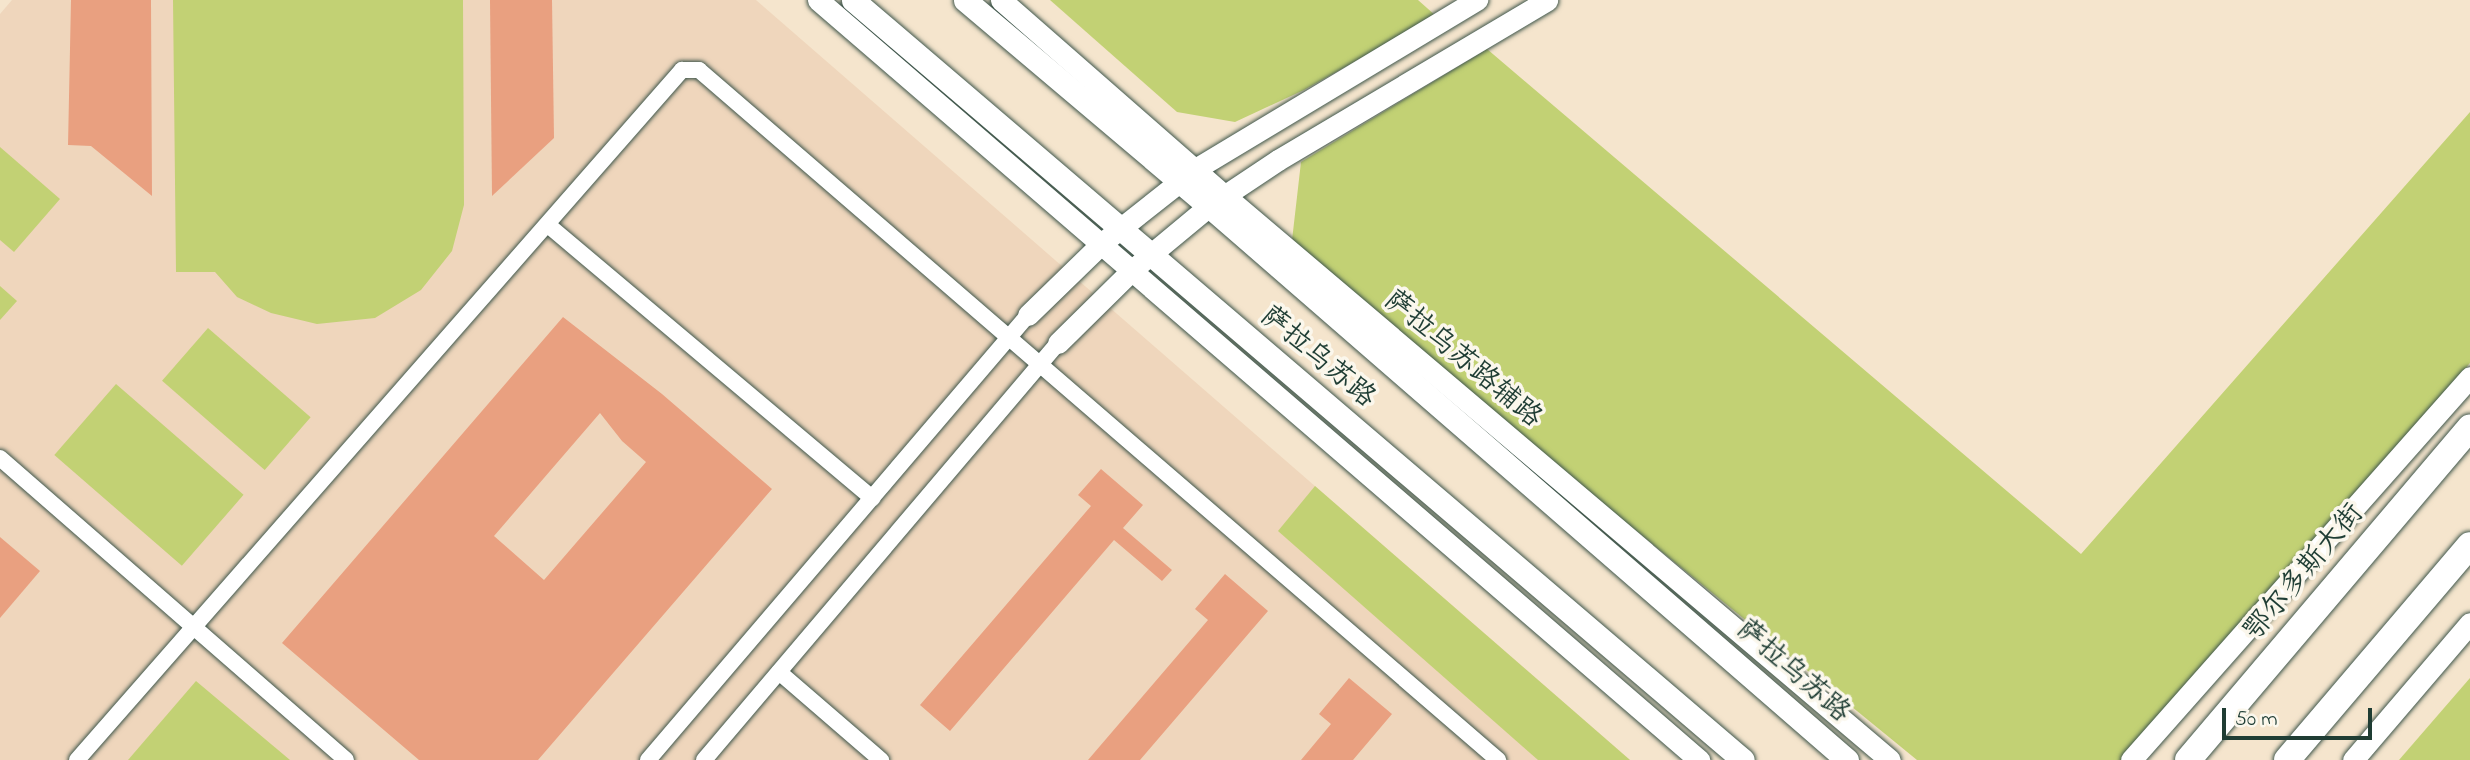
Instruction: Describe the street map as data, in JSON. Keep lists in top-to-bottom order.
{
  "streets": {
    "main road": ["萨拉乌苏路", "鄂尔多斯大街"],
    "street": ["萨拉乌苏路辅路"]
  },
  "crossings": [
    ["萨拉乌苏路", "萨拉乌苏路辅路"]
  ],
  "scale_bar": "50 m"
}
